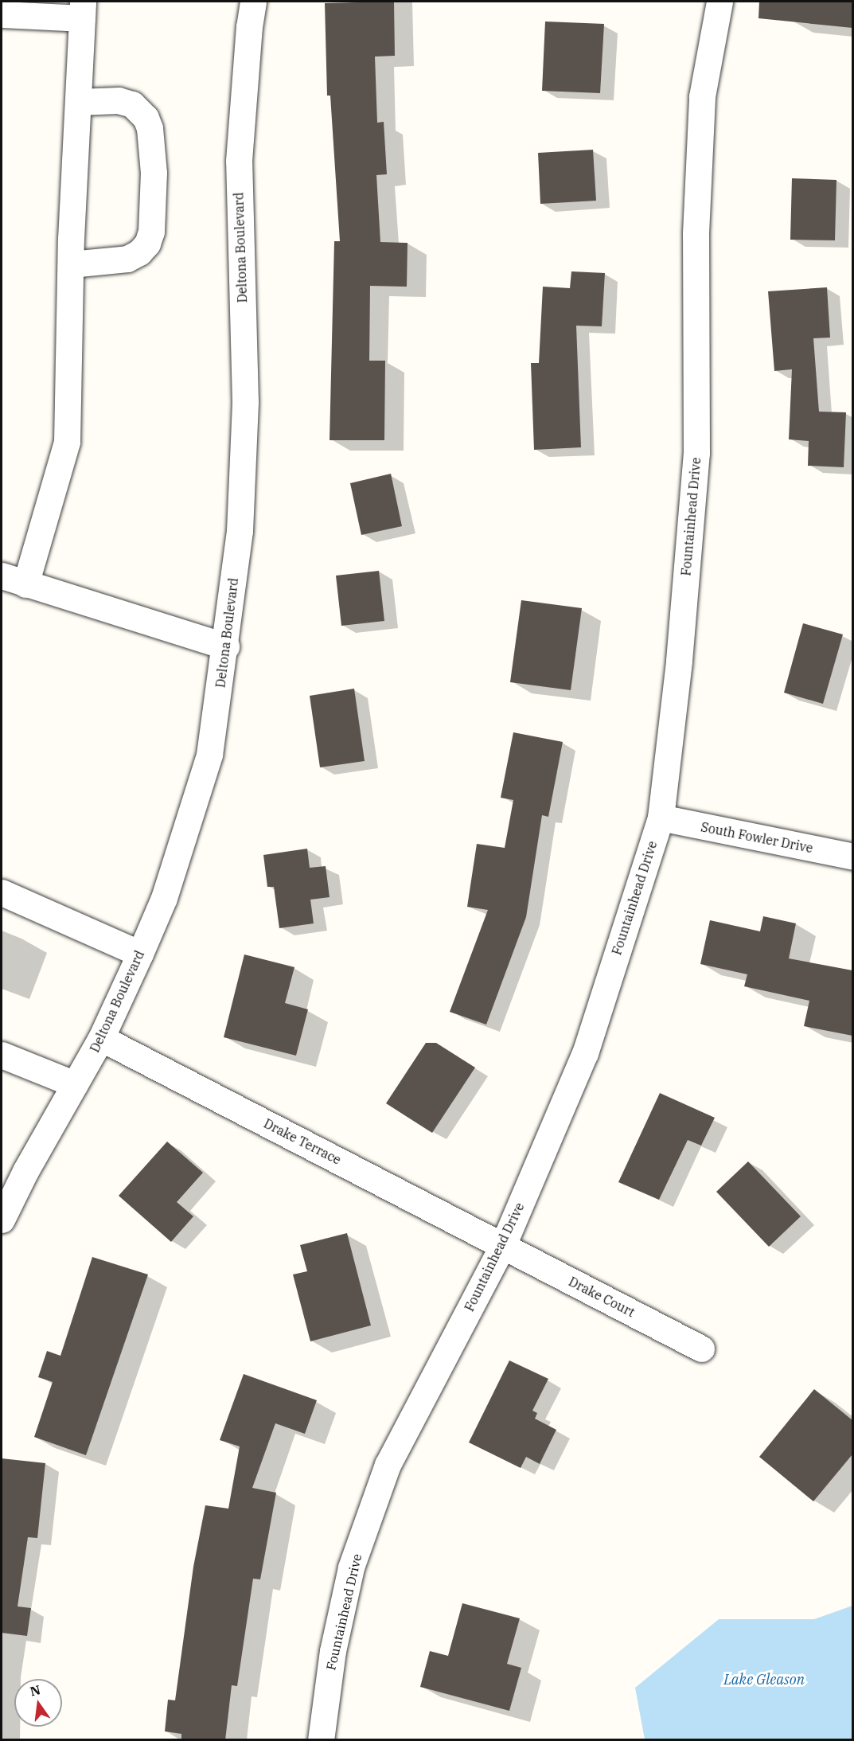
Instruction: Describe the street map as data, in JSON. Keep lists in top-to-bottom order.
{
  "streets": {
    "street": [
      "Deltona Boulevard",
      "Fountainhead Drive",
      "South Fowler Drive",
      "Drake Terrace",
      "Drake Court"
    ]
  },
  "crossings": [
    ["Deltona Boulevard", "Drake Terrace"],
    ["Fountainhead Drive", "South Fowler Drive"],
    ["Fountainhead Drive", "Drake Terrace"],
    ["Fountainhead Drive", "Drake Court"],
    ["Drake Terrace", "Drake Court"]
  ],
  "water": ["Lake Gleason"],
  "north": "top"
}
